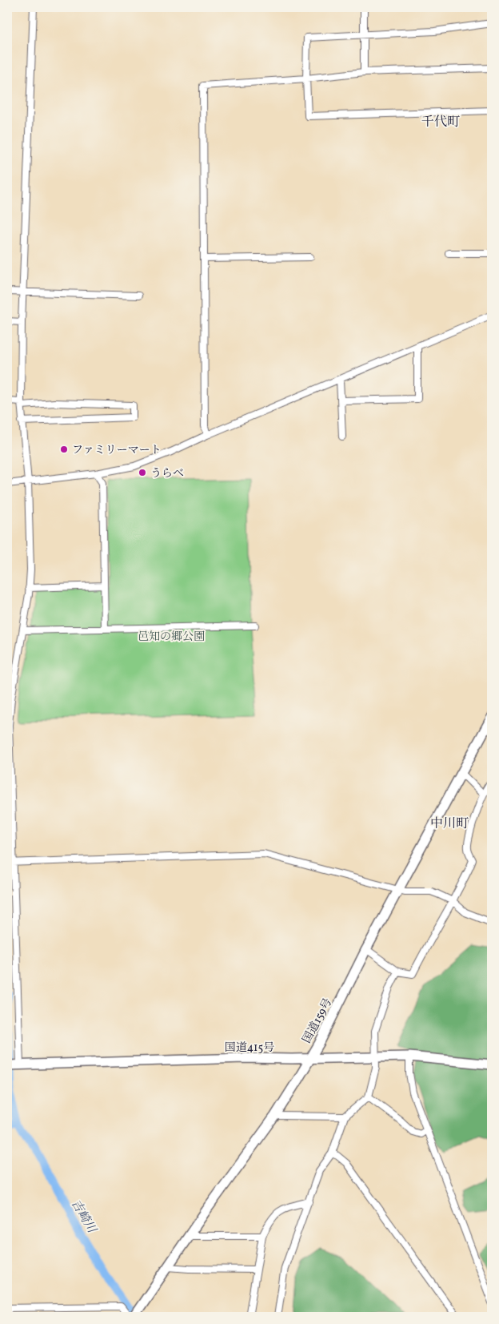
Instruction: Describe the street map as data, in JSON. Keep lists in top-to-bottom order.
{
  "streets": {
    "highway": ["国道159号", "国道415号"]
  },
  "crossings": [
    ["国道159号", "国道415号"]
  ],
  "districts": ["千代町", "中川町"],
  "water": ["吉崎川"],
  "parks": ["邑知の郷公園"],
  "places": ["ファミリーマート", "うらべ"]
}
